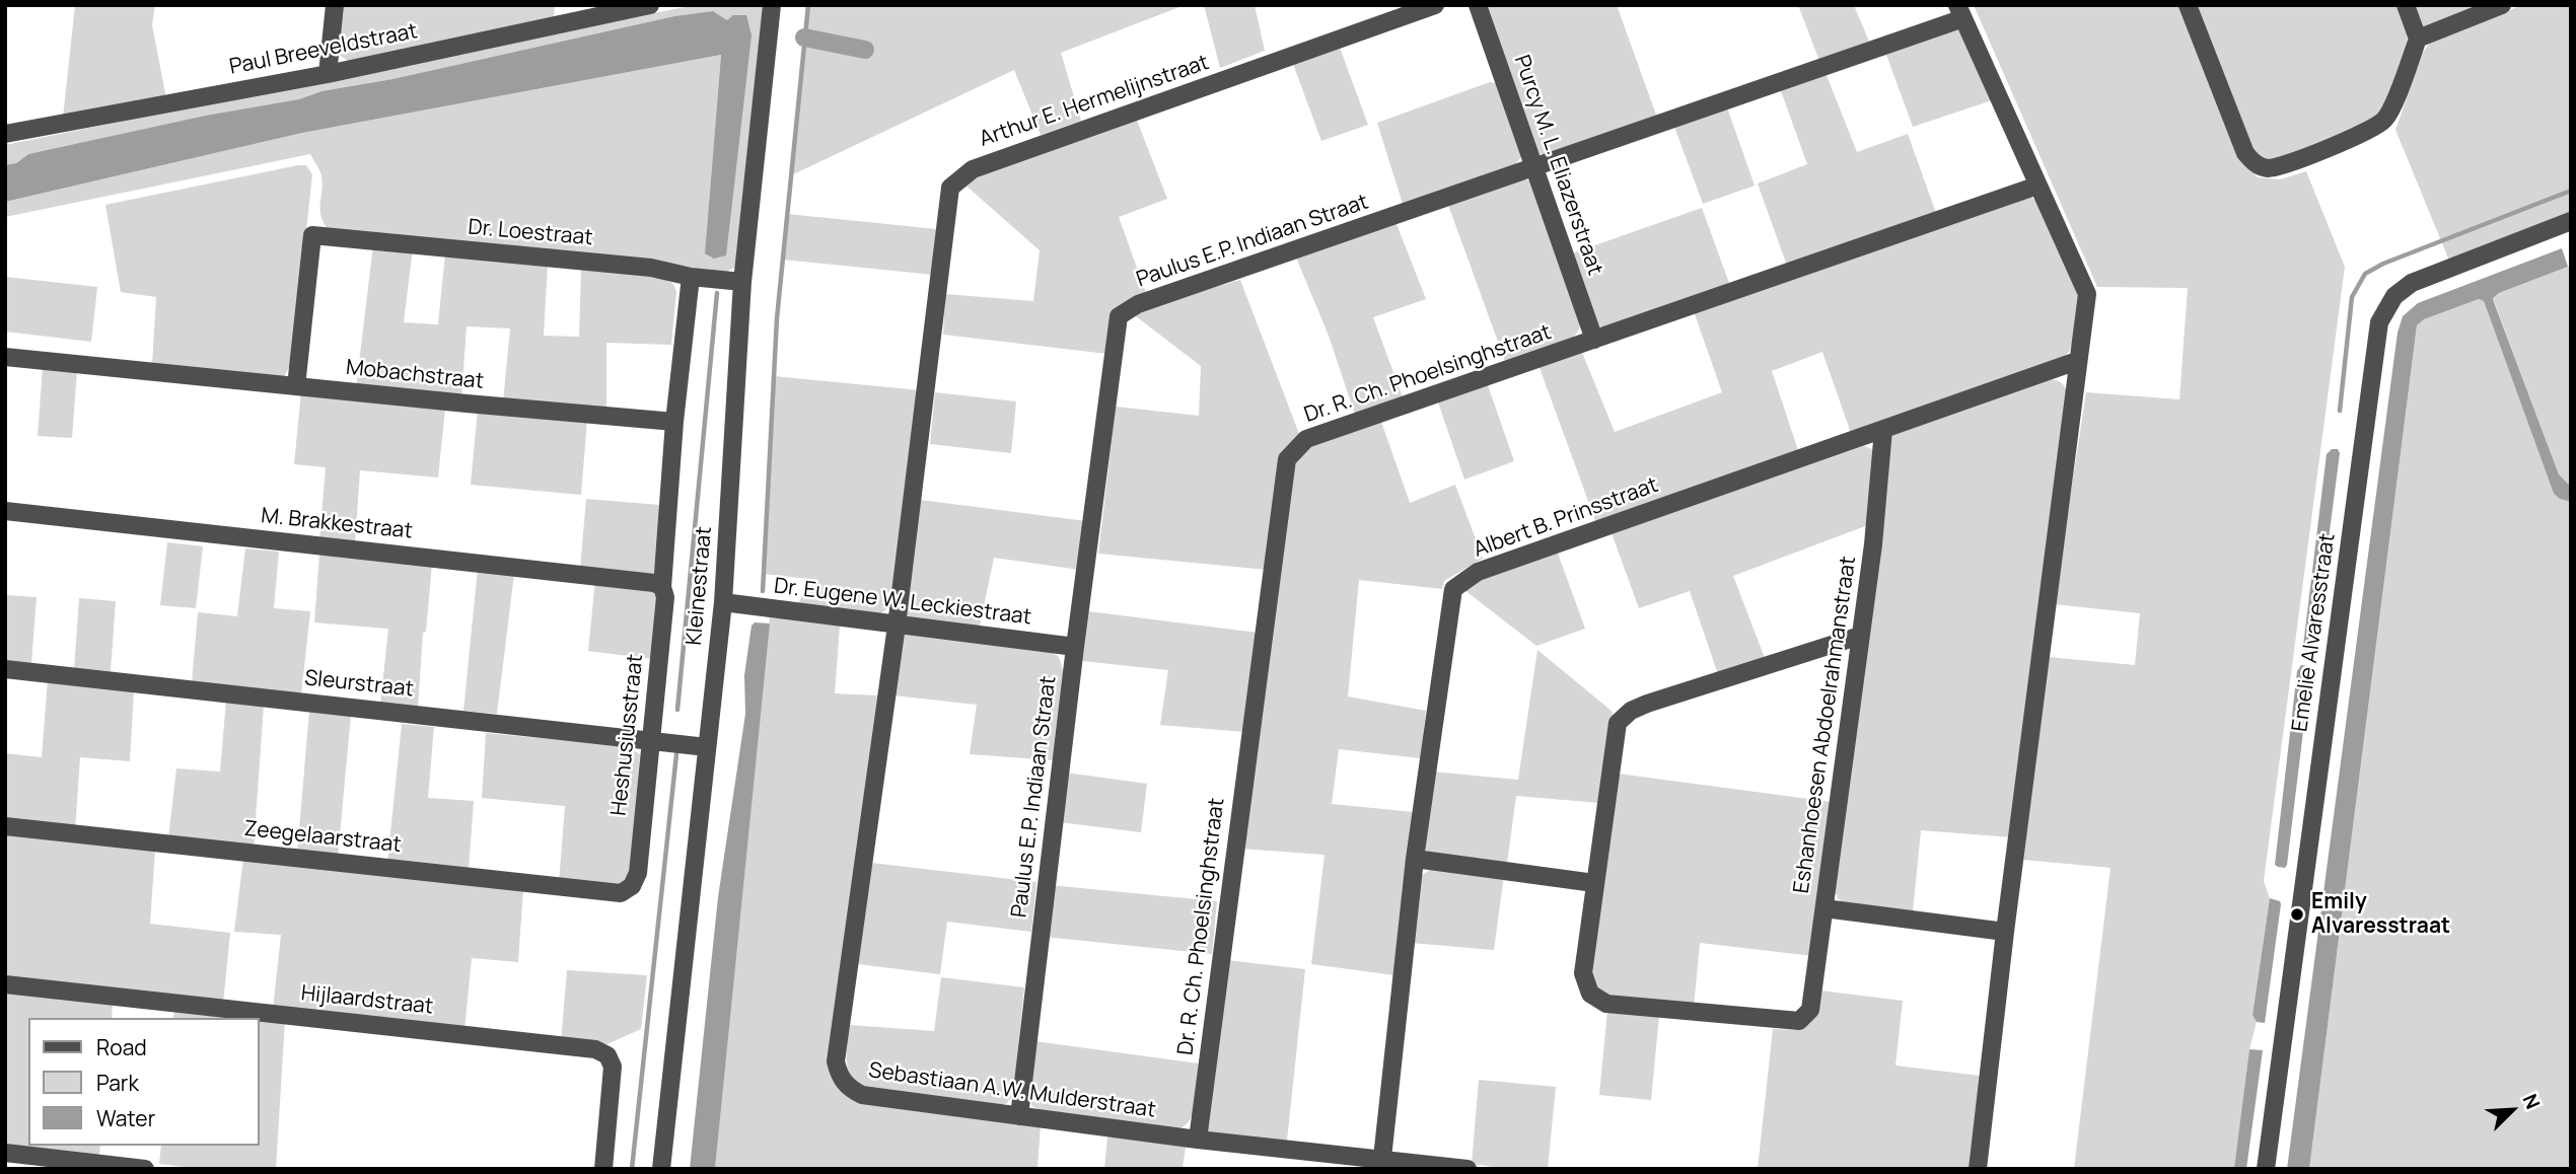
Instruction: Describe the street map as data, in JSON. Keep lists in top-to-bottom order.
{
  "streets": {
    "street": [
      "Paul Breeveldstraat",
      "Arthur E. Hermelijnstraat",
      "Purcy M. L. Eliazerstraat",
      "Dr. Loestraat",
      "Paulus E.P. Indiaan Straat",
      "Dr. R. Ch. Phoelsinghstraat",
      "Mobachstraat",
      "Albert B. Prinsstraat",
      "M. Brakkestraat",
      "Kleinestraat",
      "Dr. Eugene W. Leckiestraat",
      "Emelie Alvaresstraat",
      "Sleurstraat",
      "Eshanhoesen Abdoelrahmanstraat",
      "Heshusiusstraat",
      "Zeegelaarstraat",
      "Hijlaardstraat",
      "Sebastiaan A.W. Mulderstraat"
    ]
  },
  "crossings": [
    ["Arthur E. Hermelijnstraat", "Dr. Eugene W. Leckiestraat"],
    ["Arthur E. Hermelijnstraat", "Sebastiaan A.W. Mulderstraat"],
    ["Purcy M. L. Eliazerstraat", "Paulus E.P. Indiaan Straat"],
    ["Purcy M. L. Eliazerstraat", "Dr. R. Ch. Phoelsinghstraat"],
    ["Dr. Loestraat", "Mobachstraat"],
    ["Dr. Loestraat", "Kleinestraat"],
    ["Paulus E.P. Indiaan Straat", "Dr. Eugene W. Leckiestraat"],
    ["Paulus E.P. Indiaan Straat", "Sebastiaan A.W. Mulderstraat"],
    ["Dr. R. Ch. Phoelsinghstraat", "Sebastiaan A.W. Mulderstraat"],
    ["Mobachstraat", "Heshusiusstraat"],
    ["Albert B. Prinsstraat", "Eshanhoesen Abdoelrahmanstraat"],
    ["Albert B. Prinsstraat", "Sebastiaan A.W. Mulderstraat"],
    ["M. Brakkestraat", "Heshusiusstraat"],
    ["Kleinestraat", "Dr. Eugene W. Leckiestraat"],
    ["Kleinestraat", "Sleurstraat"],
    ["Dr. Eugene W. Leckiestraat", "Sebastiaan A.W. Mulderstraat"],
    ["Sleurstraat", "Heshusiusstraat"],
    ["Heshusiusstraat", "Zeegelaarstraat"]
  ],
  "places": ["Emily Alvaresstraat"],
  "legend": ["Road", "Park", "Water"],
  "north": "top right"
}
